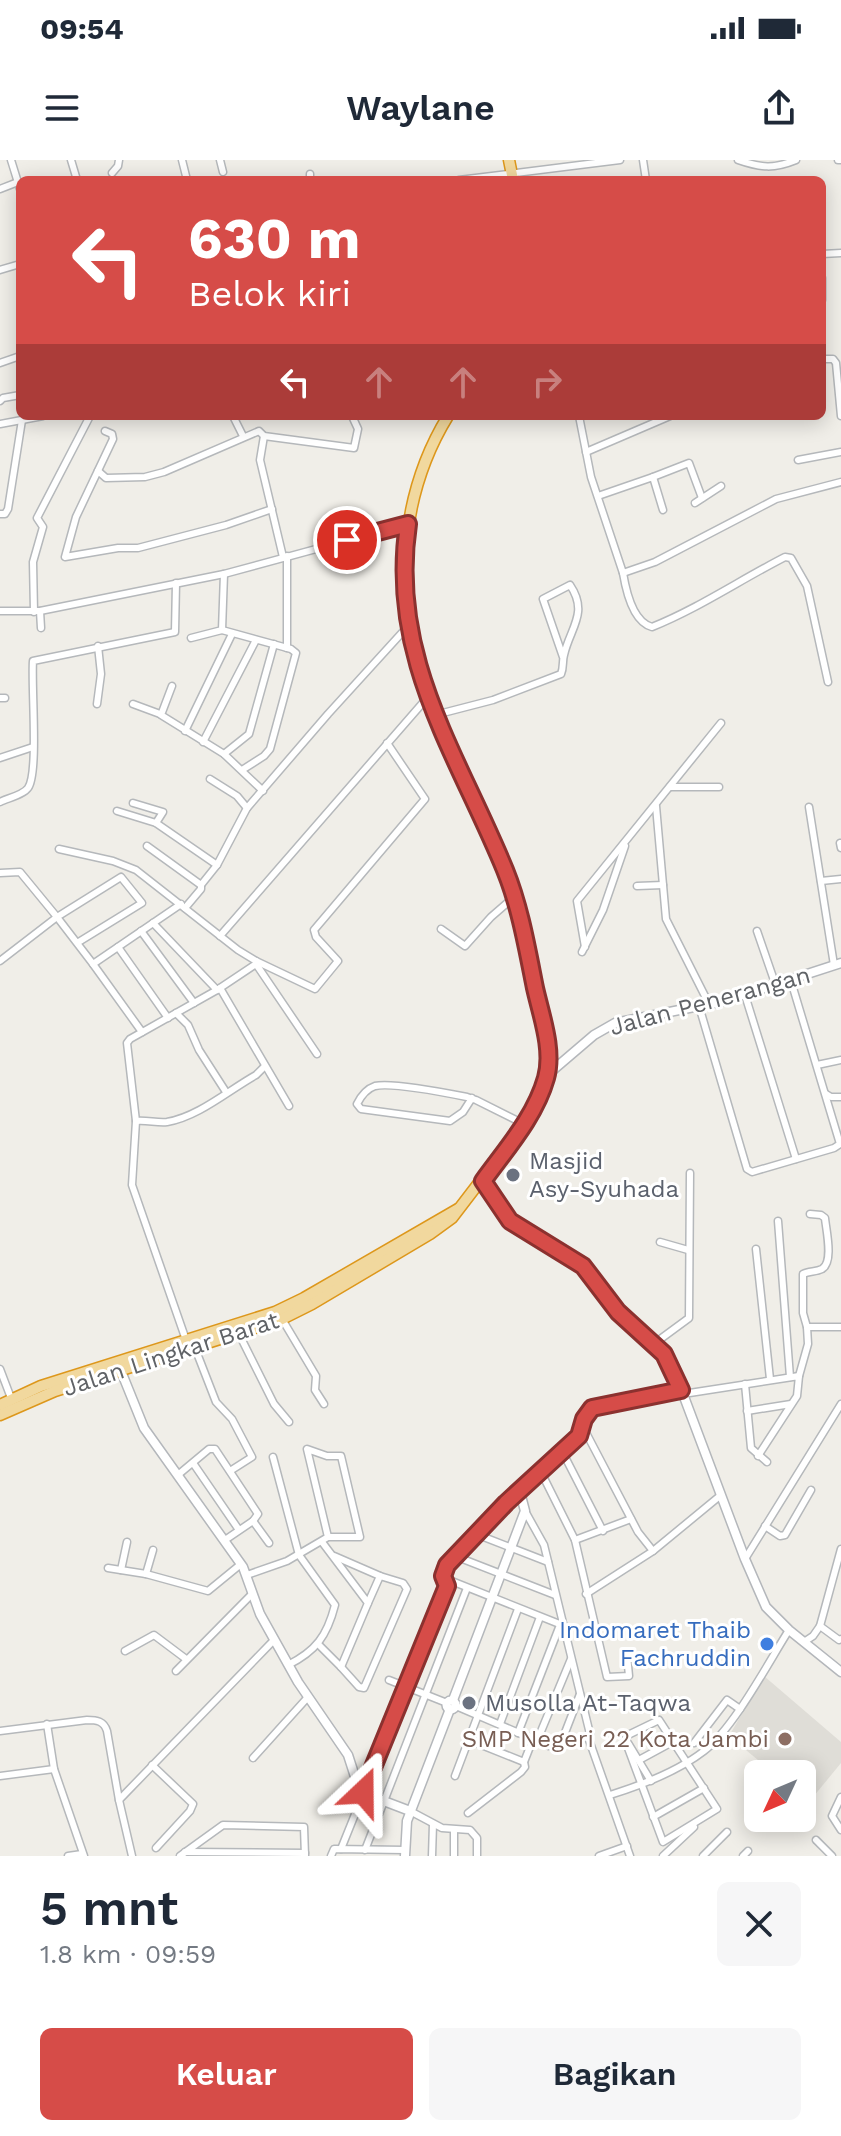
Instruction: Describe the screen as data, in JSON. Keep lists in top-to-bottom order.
{
  "streets": {
    "highway": ["Jalan Lingkar Barat"],
    "street": ["Jalan Penerangan"]
  },
  "crossings": [
    ["Jalan Penerangan", "Jalan Lingkar Barat"]
  ],
  "places": [
    "Masjid Asy-Syuhada",
    "Indomaret Thaib Fachruddin",
    "Musolla At-Taqwa",
    "SMP Negeri 22 Kota Jambi"
  ],
  "north": "bottom left",
  "page": {
    "status": "09:54",
    "header": "Waylane",
    "turn": ["630 m", "Belok kiri"],
    "heading": ["5 mnt", "1.8 km · 09:59"],
    "buttons": ["Keluar", "Bagikan"]
  }
}
